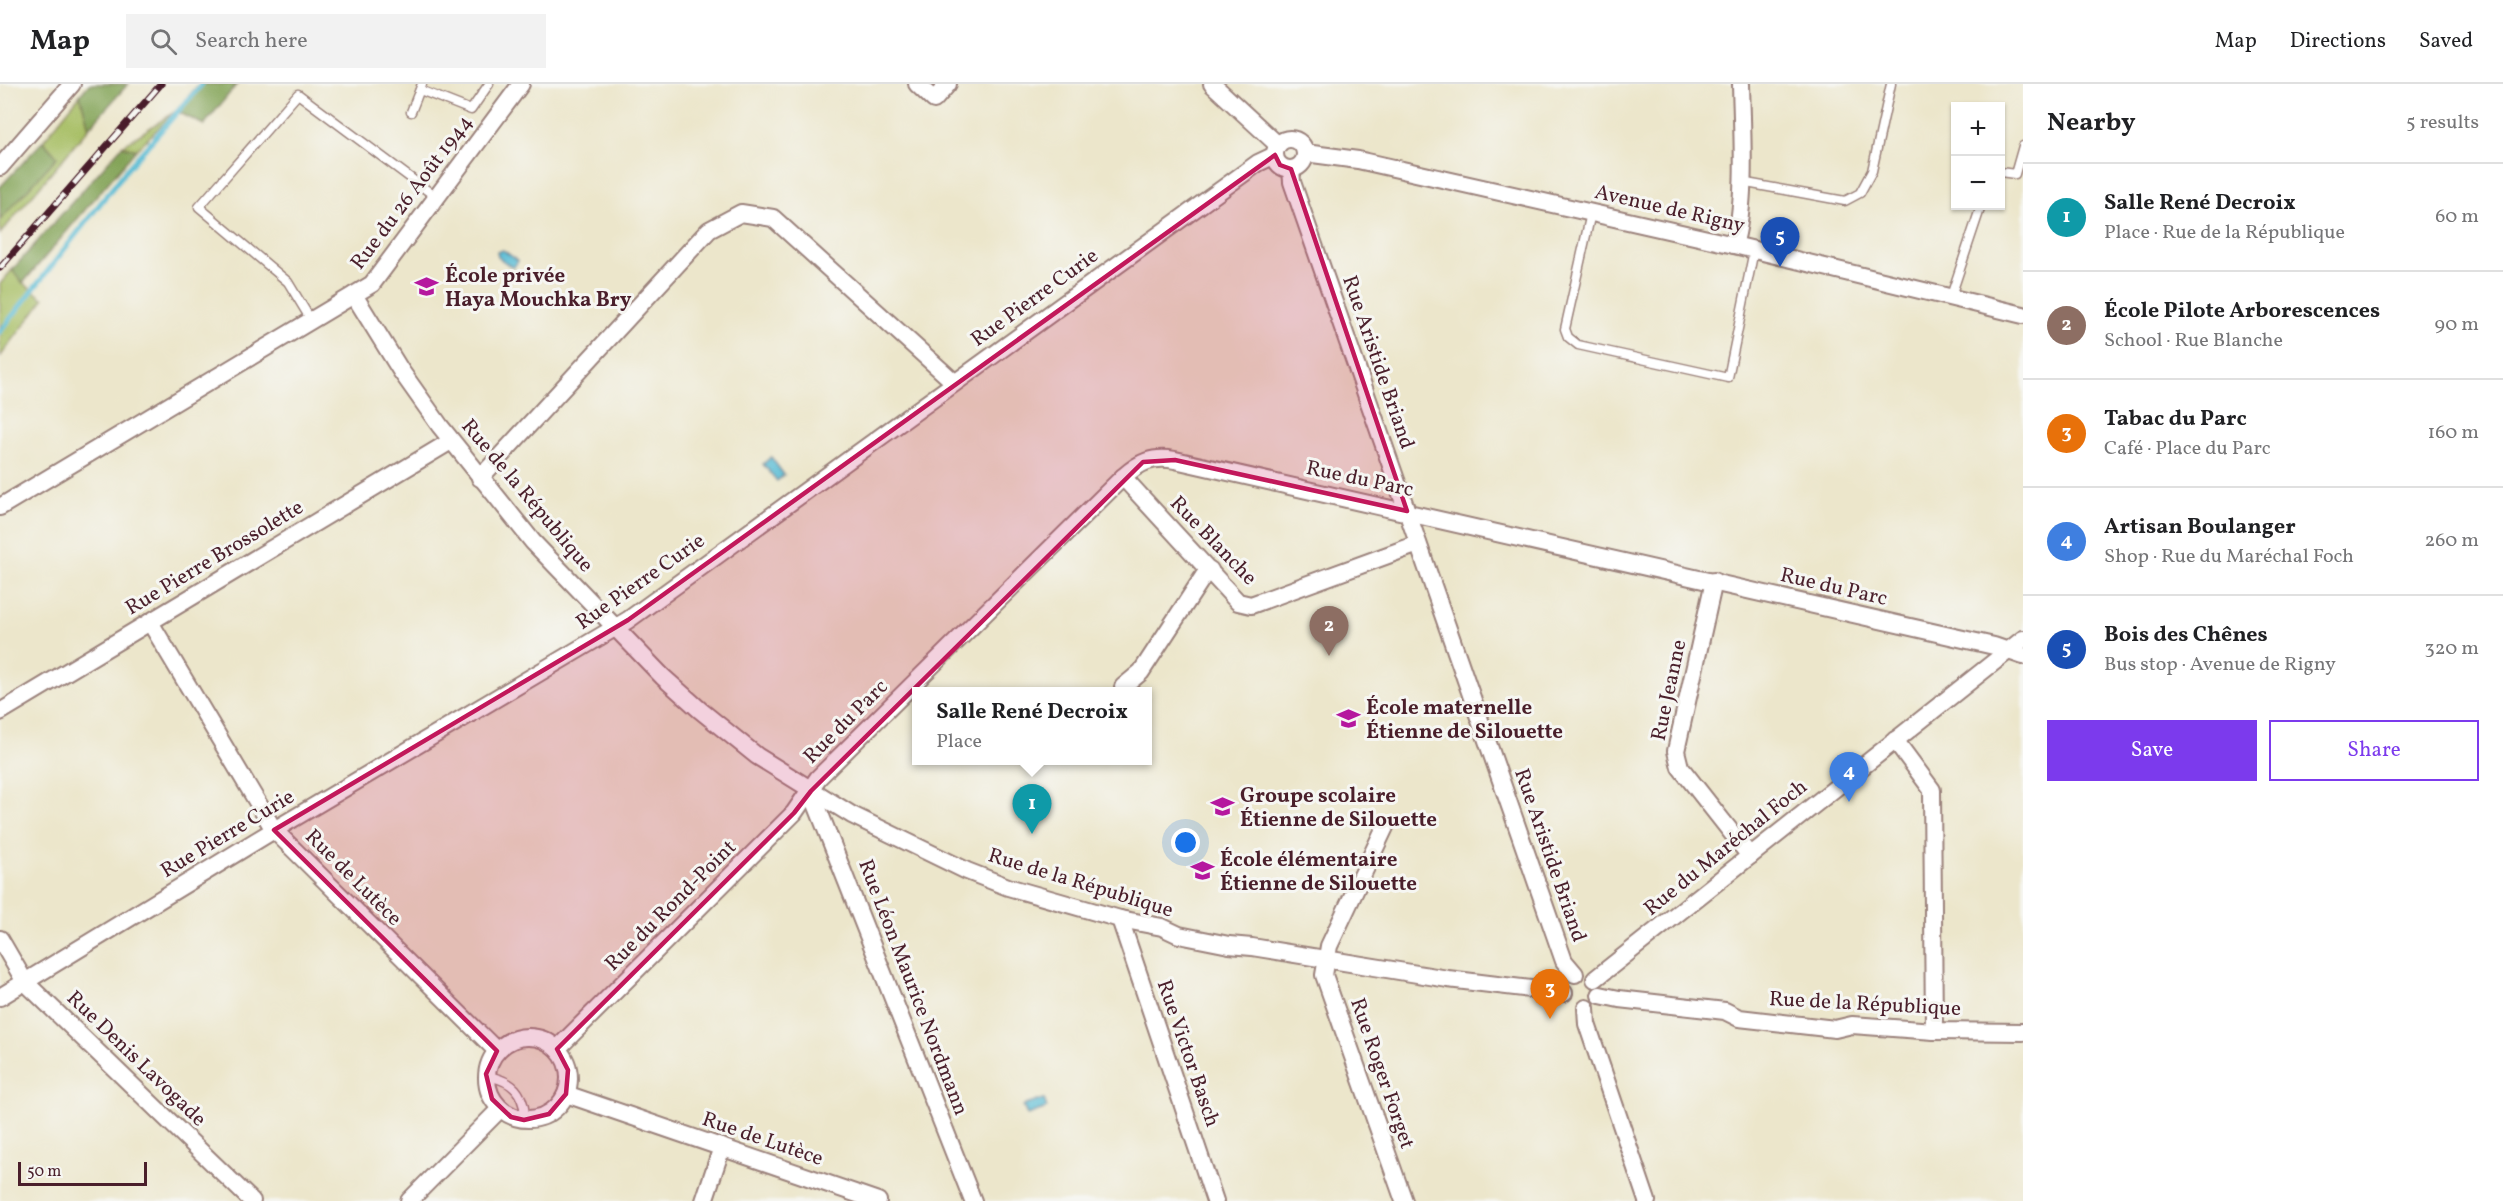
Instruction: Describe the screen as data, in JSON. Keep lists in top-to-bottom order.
{
  "streets": {
    "street": [
      "Rue du 26 Août 1944",
      "Avenue de Rigny",
      "Rue Pierre Curie",
      "Rue Aristide Briand",
      "Rue du Parc",
      "Rue de la République",
      "Rue Blanche",
      "Rue Pierre Brossolette",
      "Rue Jeanne",
      "Rue du Maréchal Foch",
      "Rue de Lutèce",
      "Rue du Rond-Point",
      "Rue Léon Maurice Nordmann",
      "Rue Victor Basch",
      "Rue Denis Lavogade",
      "Rue Roger Forget"
    ]
  },
  "crossings": [
    ["Rue du 26 Août 1944", "Rue de la République"],
    ["Avenue de Rigny", "Rue Pierre Curie"],
    ["Avenue de Rigny", "Rue Aristide Briand"],
    ["Rue Pierre Curie", "Rue Aristide Briand"],
    ["Rue Pierre Curie", "Rue de la République"],
    ["Rue Pierre Curie", "Rue de Lutèce"],
    ["Rue Pierre Curie", "Rue Denis Lavogade"],
    ["Rue Aristide Briand", "Rue du Parc"],
    ["Rue Aristide Briand", "Rue de la République"],
    ["Rue Aristide Briand", "Rue Blanche"],
    ["Rue Aristide Briand", "Rue du Maréchal Foch"],
    ["Rue du Parc", "Rue de la République"],
    ["Rue du Parc", "Rue Blanche"],
    ["Rue du Parc", "Rue Jeanne"],
    ["Rue du Parc", "Rue du Maréchal Foch"],
    ["Rue du Parc", "Rue du Rond-Point"],
    ["Rue du Parc", "Rue Léon Maurice Nordmann"],
    ["Rue de la République", "Rue Pierre Brossolette"],
    ["Rue de la République", "Rue du Maréchal Foch"],
    ["Rue de la République", "Rue du Rond-Point"],
    ["Rue de la République", "Rue Léon Maurice Nordmann"],
    ["Rue de la République", "Rue Victor Basch"],
    ["Rue de la République", "Rue Roger Forget"],
    ["Rue Pierre Brossolette", "Rue de Lutèce"],
    ["Rue Jeanne", "Rue du Maréchal Foch"],
    ["Rue de Lutèce", "Rue du Rond-Point"],
    ["Rue du Rond-Point", "Rue Léon Maurice Nordmann"]
  ],
  "places": {
    "school or university": [
      "École privée Haya Mouchka Bry",
      "École maternelle Étienne de Silouette",
      "Groupe scolaire Étienne de Silouette",
      "École élémentaire Étienne de Silouette"
    ]
  },
  "scale_bar": "50 m",
  "page": {
    "header": "Map",
    "search": "Search here",
    "nav": ["Map", "Directions", "Saved"],
    "heading": ["Nearby", "5 results"],
    "map_buttons": ["+", "−"],
    "list": [
      {
        "mark": "1",
        "name": "Salle René Decroix",
        "note": "Place · Rue de la République",
        "value": "60 m"
      },
      {
        "mark": "2",
        "name": "École Pilote Arborescences",
        "note": "School · Rue Blanche",
        "value": "90 m"
      },
      {
        "mark": "3",
        "name": "Tabac du Parc",
        "note": "Café · Place du Parc",
        "value": "160 m"
      },
      {
        "mark": "4",
        "name": "Artisan Boulanger",
        "note": "Shop · Rue du Maréchal Foch",
        "value": "260 m"
      },
      {
        "mark": "5",
        "name": "Bois des Chênes",
        "note": "Bus stop · Avenue de Rigny",
        "value": "320 m"
      }
    ],
    "pins": [
      "5",
      "2",
      "4",
      "1",
      "3"
    ],
    "popup": ["Salle René Decroix", "Place"],
    "buttons": ["Save", "Share"],
    "scale": "50 m"
  }
}
